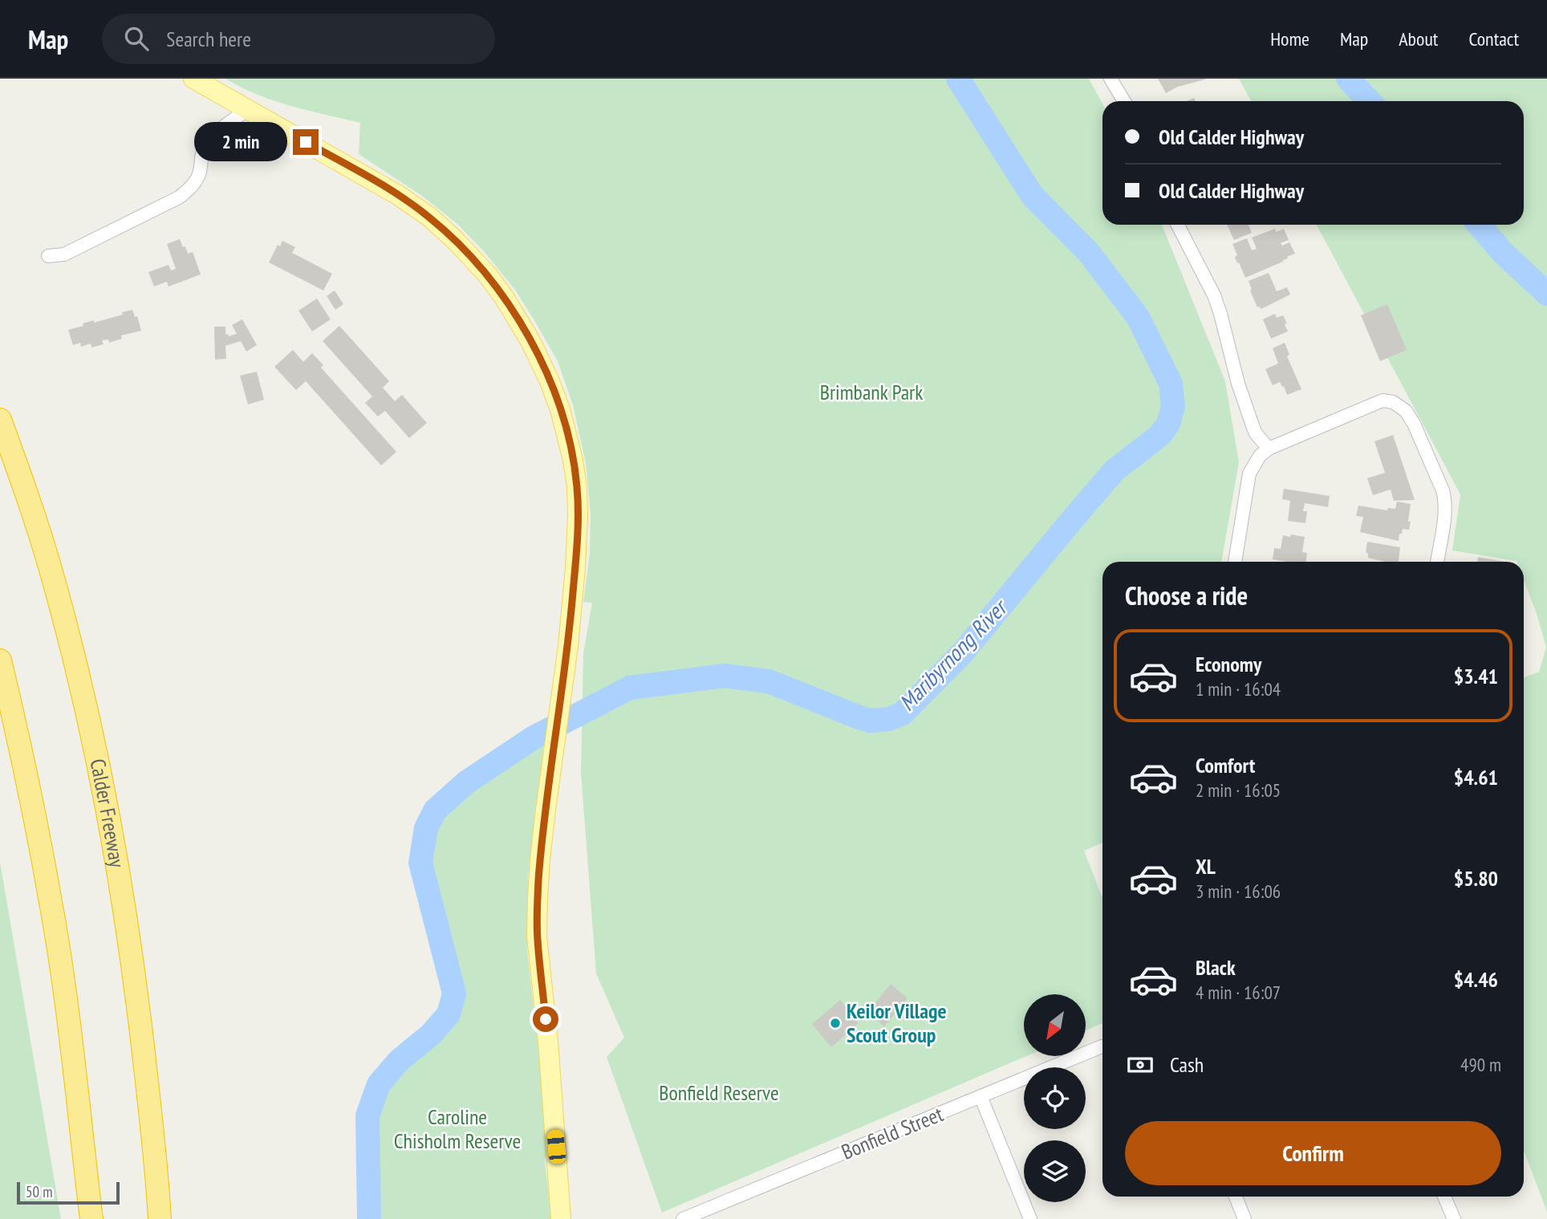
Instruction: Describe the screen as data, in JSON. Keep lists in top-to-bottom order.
{
  "streets": {
    "highway": ["Calder Freeway"],
    "street": ["Bonfield Street"]
  },
  "water": ["Maribyrnong River"],
  "parks": ["Brimbank Park", "Bonfield Reserve", "Caroline Chisholm Reserve"],
  "places": ["Keilor Village Scout Group"],
  "scale_bar": "50 m",
  "north": "bottom left",
  "page": {
    "header": "Map",
    "search": "Search here",
    "nav": [
      "Home",
      "Map",
      "About",
      "Contact"
    ],
    "banner": ["Old Calder Highway", "Old Calder Highway"],
    "bubble": "2 min",
    "heading": "Choose a ride",
    "list": [
      {
        "name": "Economy",
        "note": "1 min · 16:04",
        "value": "$3.41"
      },
      {
        "name": "Comfort",
        "note": "2 min · 16:05",
        "value": "$4.61"
      },
      {
        "name": "XL",
        "note": "3 min · 16:06",
        "value": "$5.80"
      },
      {
        "name": "Black",
        "note": "4 min · 16:07",
        "value": "$4.46"
      }
    ],
    "pay": ["Cash", "490 m"],
    "buttons": "Confirm",
    "scale": "50 m"
  }
}
